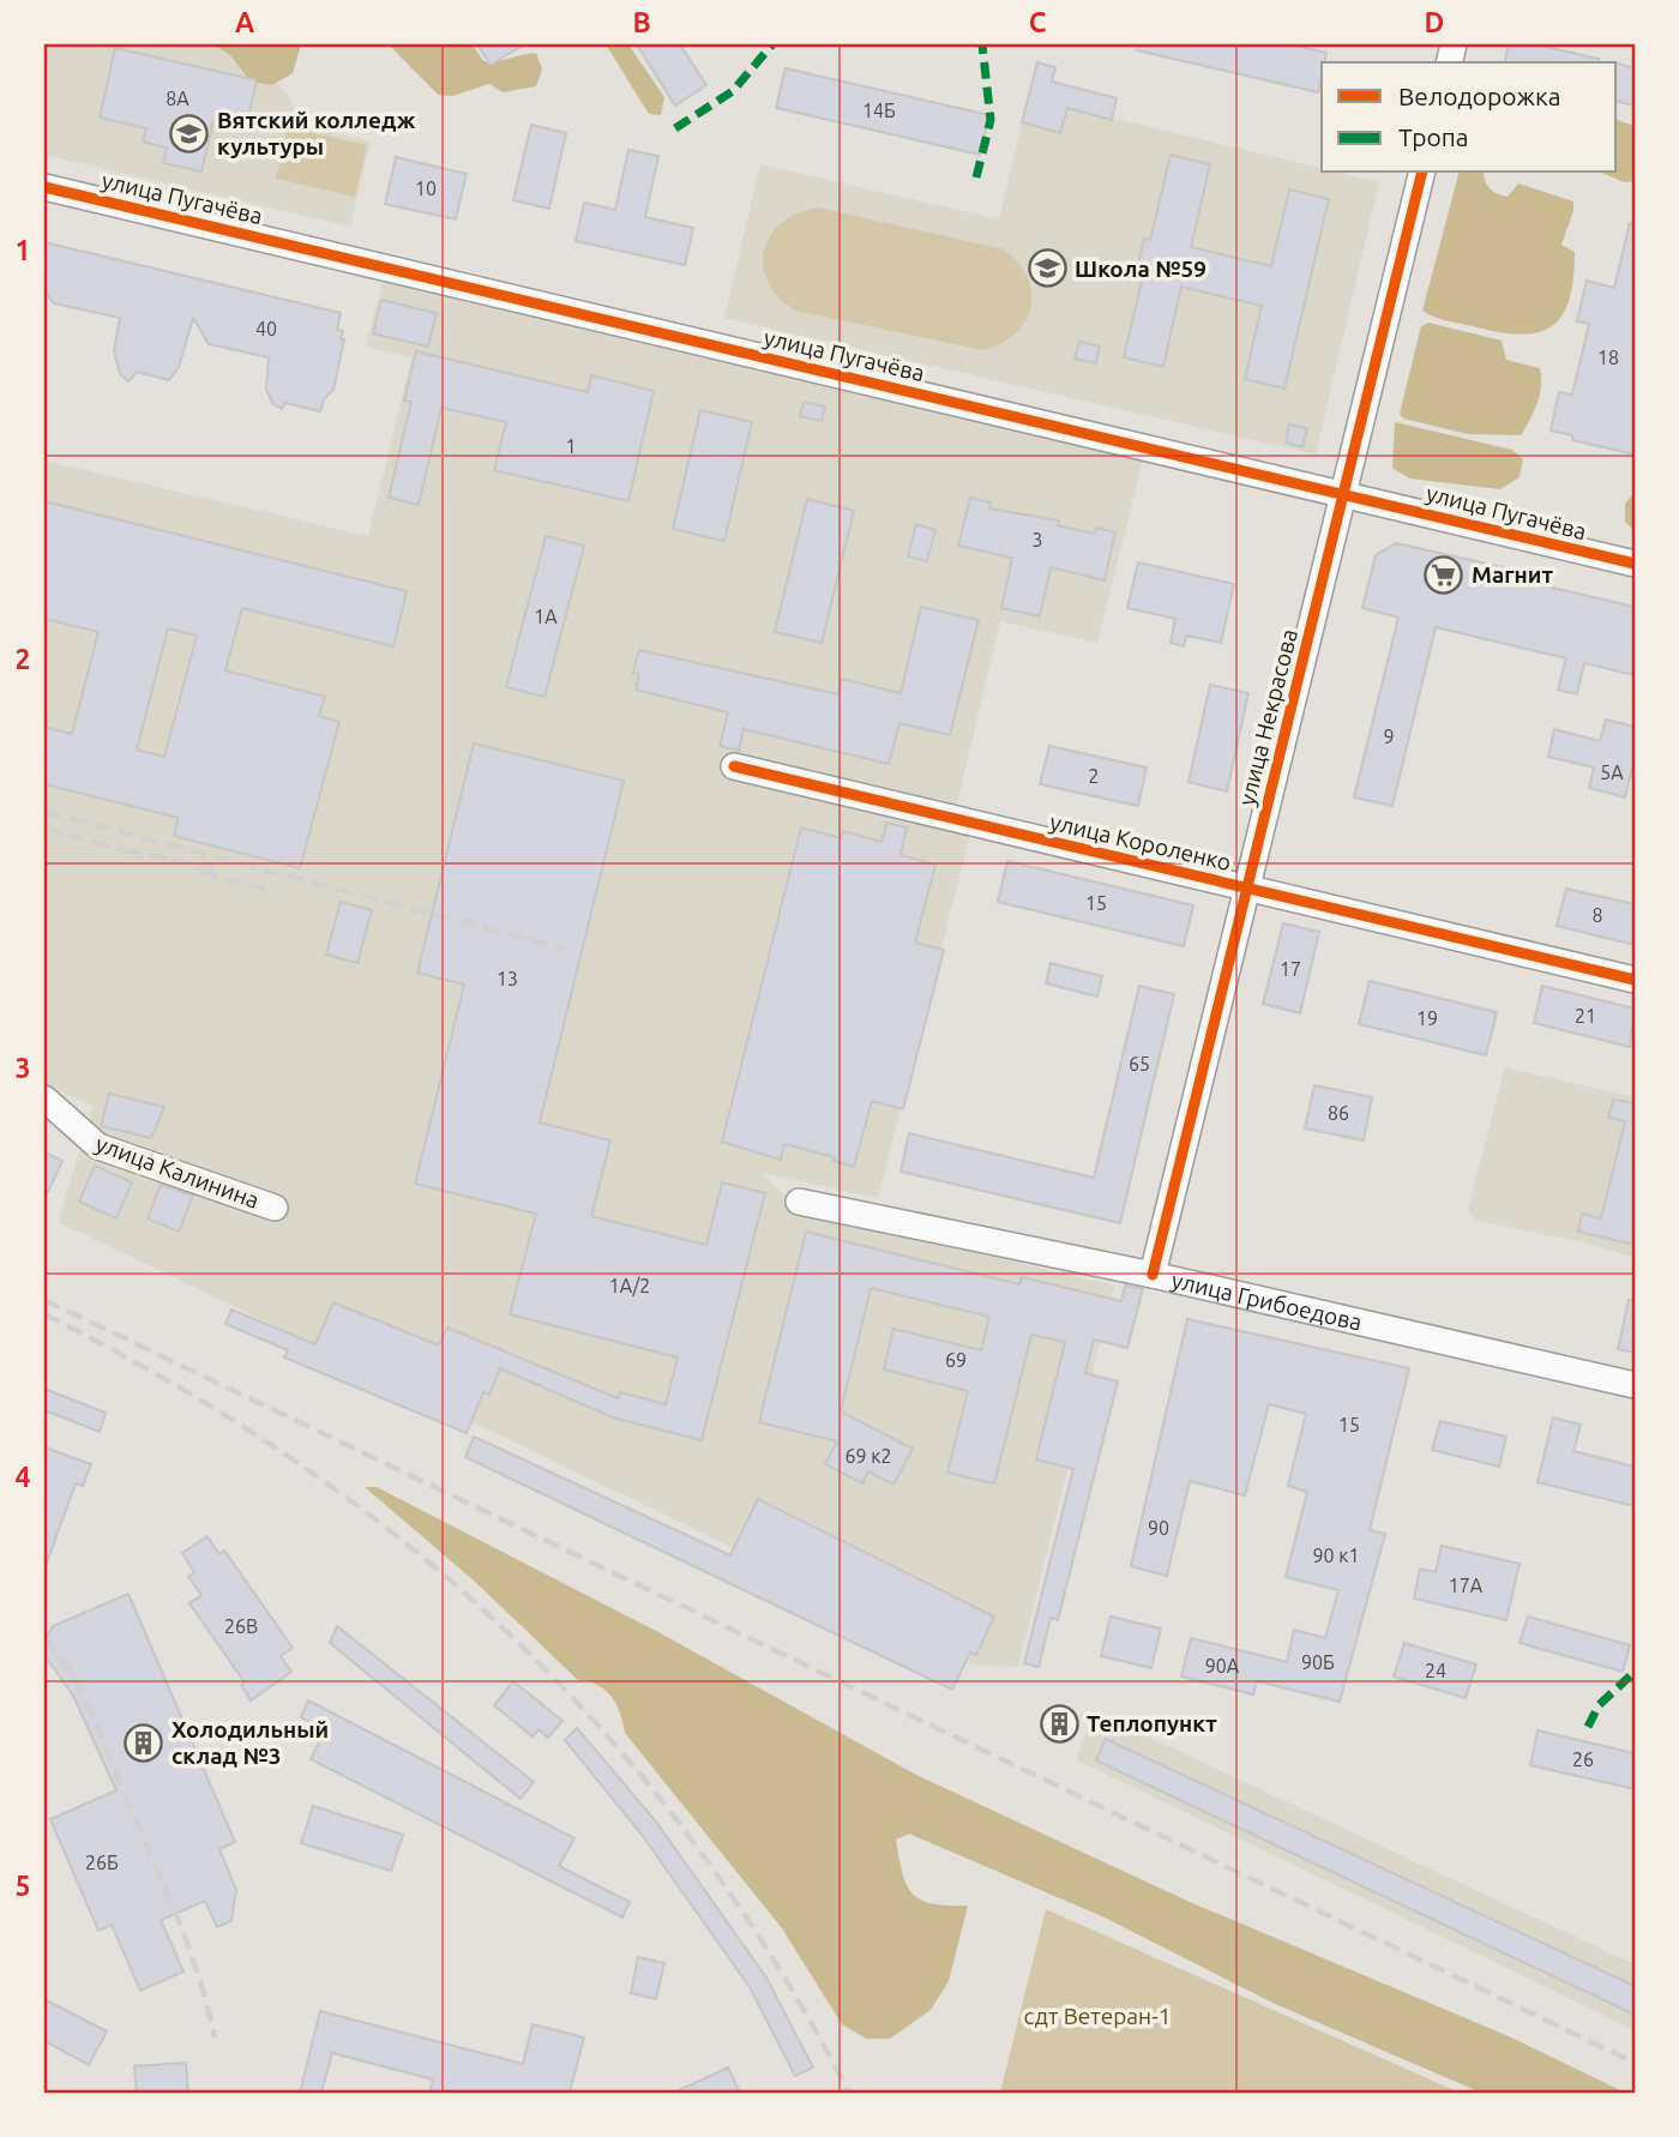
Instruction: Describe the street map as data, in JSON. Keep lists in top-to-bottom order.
{
  "streets": {
    "street": [
      "улица Пугачёва",
      "улица Некрасова",
      "улица Короленко",
      "улица Калинина",
      "улица Грибоедова"
    ]
  },
  "crossings": [
    ["улица Пугачёва", "улица Некрасова"],
    ["улица Некрасова", "улица Короленко"],
    ["улица Некрасова", "улица Грибоедова"]
  ],
  "parks": ["сдт Ветеран-1"],
  "places": {
    "school or university": ["Вятский колледж культуры", "Школа №59"],
    "supermarket": ["Магнит"],
    "building": ["Теплопункт", "Холодильный склад №3"]
  },
  "house_numbers": [
    "8А",
    "14Б",
    "10",
    "40",
    "18",
    "1",
    "3",
    "1А",
    "9",
    "5А",
    "2",
    "15",
    "8",
    "17",
    "13",
    "21",
    "19",
    "65",
    "86",
    "1А/2",
    "69",
    "15",
    "69 к2",
    "90",
    "90 к1",
    "17А",
    "26В",
    "90Б",
    "90А",
    "24",
    "26",
    "26Б"
  ],
  "legend": ["Велодорожка", "Тропа"],
  "grid": {
    "columns": [
      "A",
      "B",
      "C",
      "D"
    ],
    "rows": [
      "1",
      "2",
      "3",
      "4",
      "5"
    ]
  }
}
